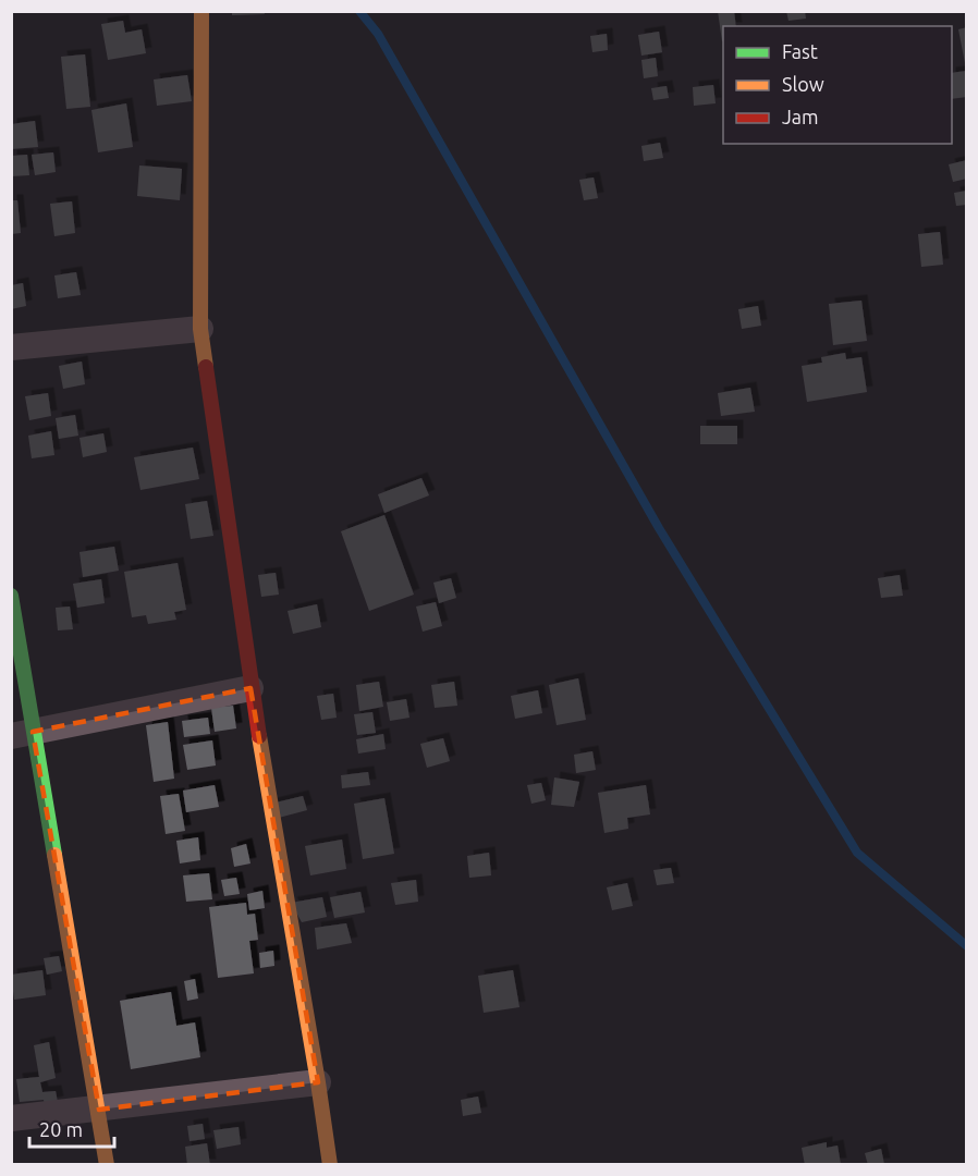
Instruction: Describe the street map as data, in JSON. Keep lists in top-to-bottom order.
{
  "legend": ["Fast", "Slow", "Jam"],
  "scale_bar": "20 m"
}
